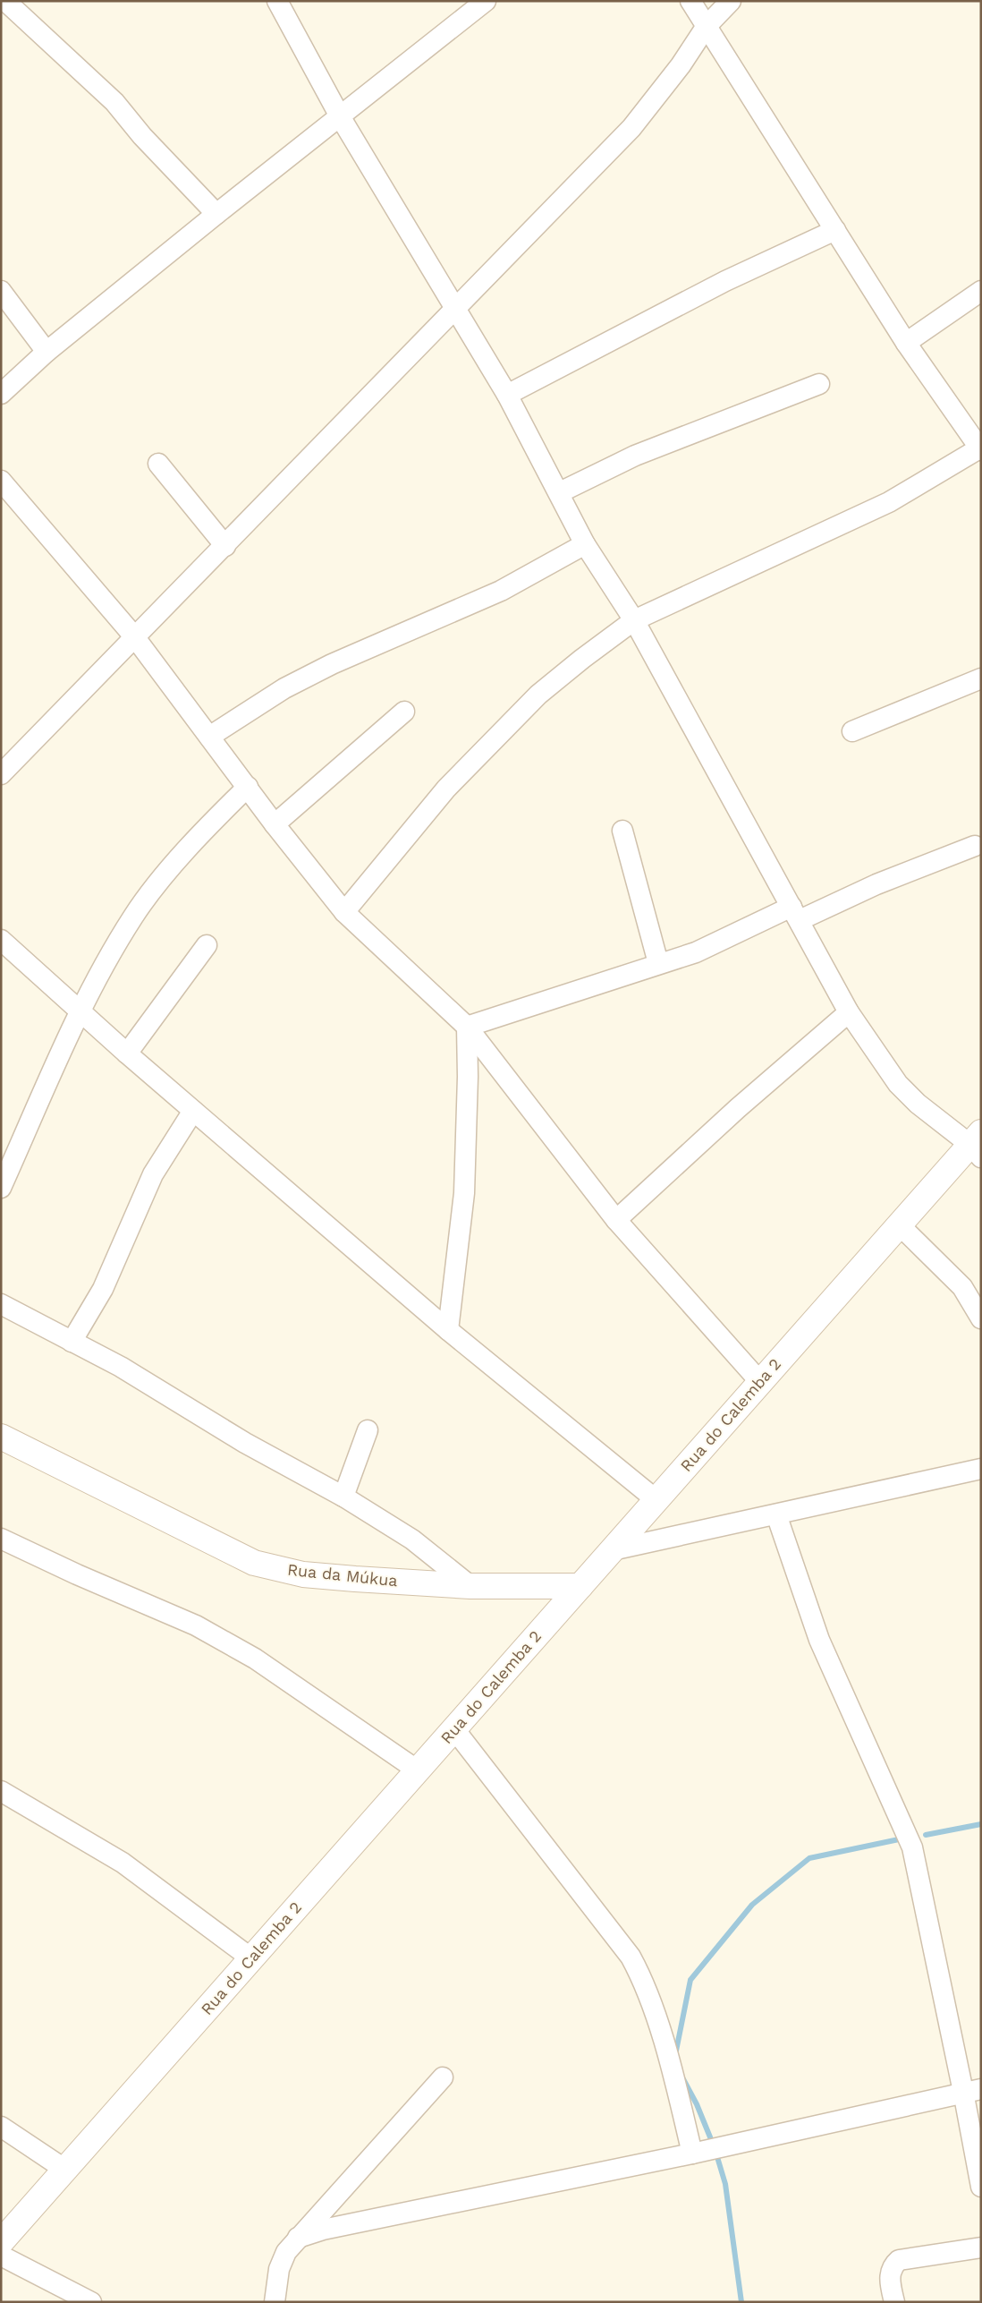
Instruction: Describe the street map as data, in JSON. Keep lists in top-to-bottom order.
{
  "streets": {
    "main road": ["Rua do Calemba 2", "Rua da Múkua"]
  },
  "crossings": [
    ["Rua do Calemba 2", "Rua da Múkua"]
  ]
}
